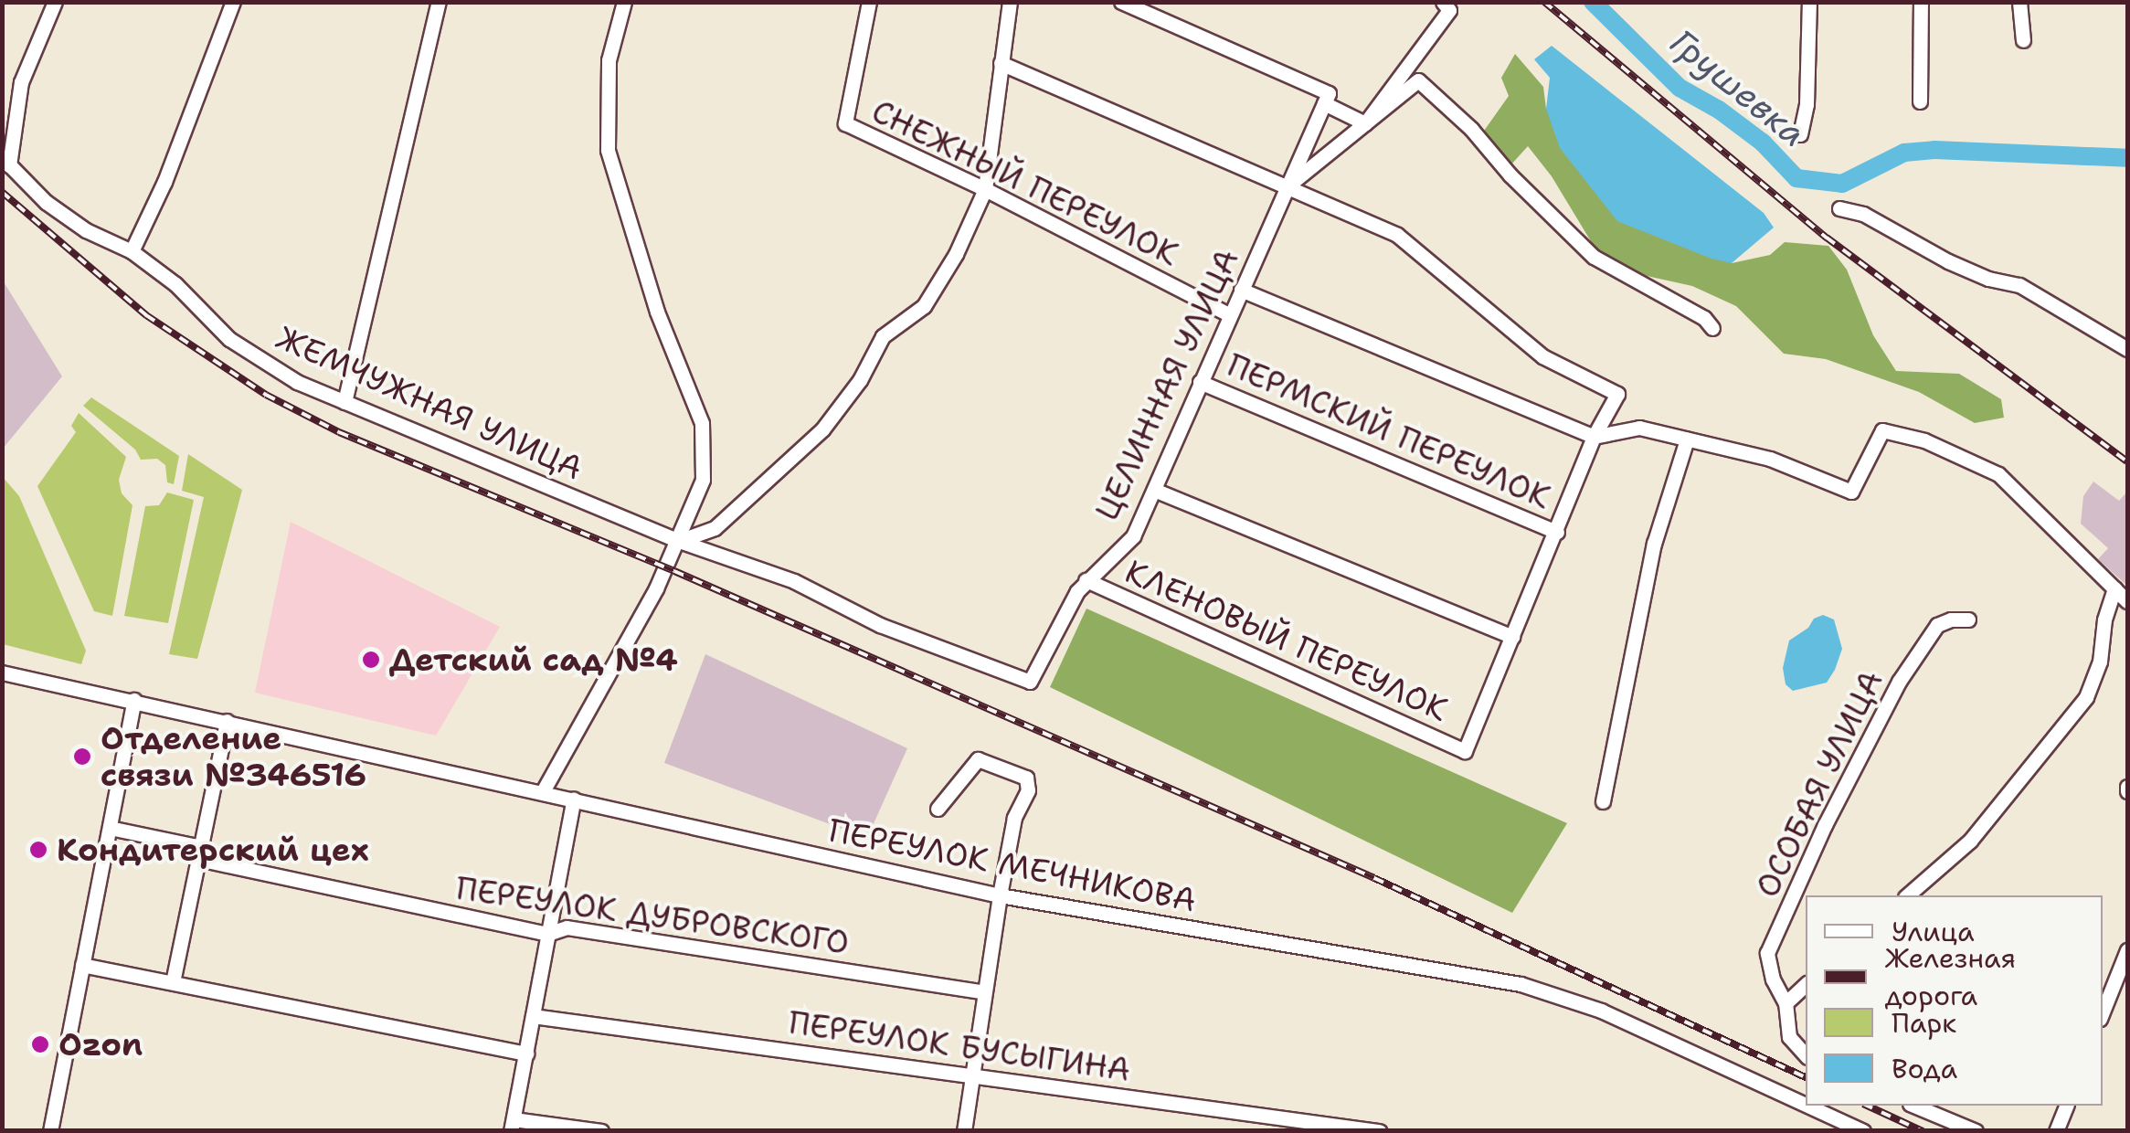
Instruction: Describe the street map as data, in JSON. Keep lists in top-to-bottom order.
{
  "streets": {
    "street": [
      "СНЕЖНЫЙ ПЕРЕУЛОК",
      "ЦЕЛИННАЯ УЛИЦА",
      "ЖЕМЧУЖНАЯ УЛИЦА",
      "ПЕРМСКИЙ ПЕРЕУЛОК",
      "КЛЕНОВЫЙ ПЕРЕУЛОК",
      "ОСОБАЯ УЛИЦА",
      "ПЕРЕУЛОК МЕЧНИКОВА",
      "ПЕРЕУЛОК ДУБРОВСКОГО",
      "ПЕРЕУЛОК БУСЫГИНА"
    ]
  },
  "crossings": [
    ["СНЕЖНЫЙ ПЕРЕУЛОК", "ЦЕЛИННАЯ УЛИЦА"],
    ["ЦЕЛИННАЯ УЛИЦА", "ЖЕМЧУЖНАЯ УЛИЦА"],
    ["ЦЕЛИННАЯ УЛИЦА", "ПЕРМСКИЙ ПЕРЕУЛОК"],
    ["ЦЕЛИННАЯ УЛИЦА", "КЛЕНОВЫЙ ПЕРЕУЛОК"]
  ],
  "water": ["Грушевка"],
  "places": [
    "Детский сад №4",
    "Отделение связи №346516",
    "Кондитерский цех",
    "Ozon"
  ],
  "legend": [
    "Улица",
    "Железная дорога",
    "Парк",
    "Вода"
  ]
}
